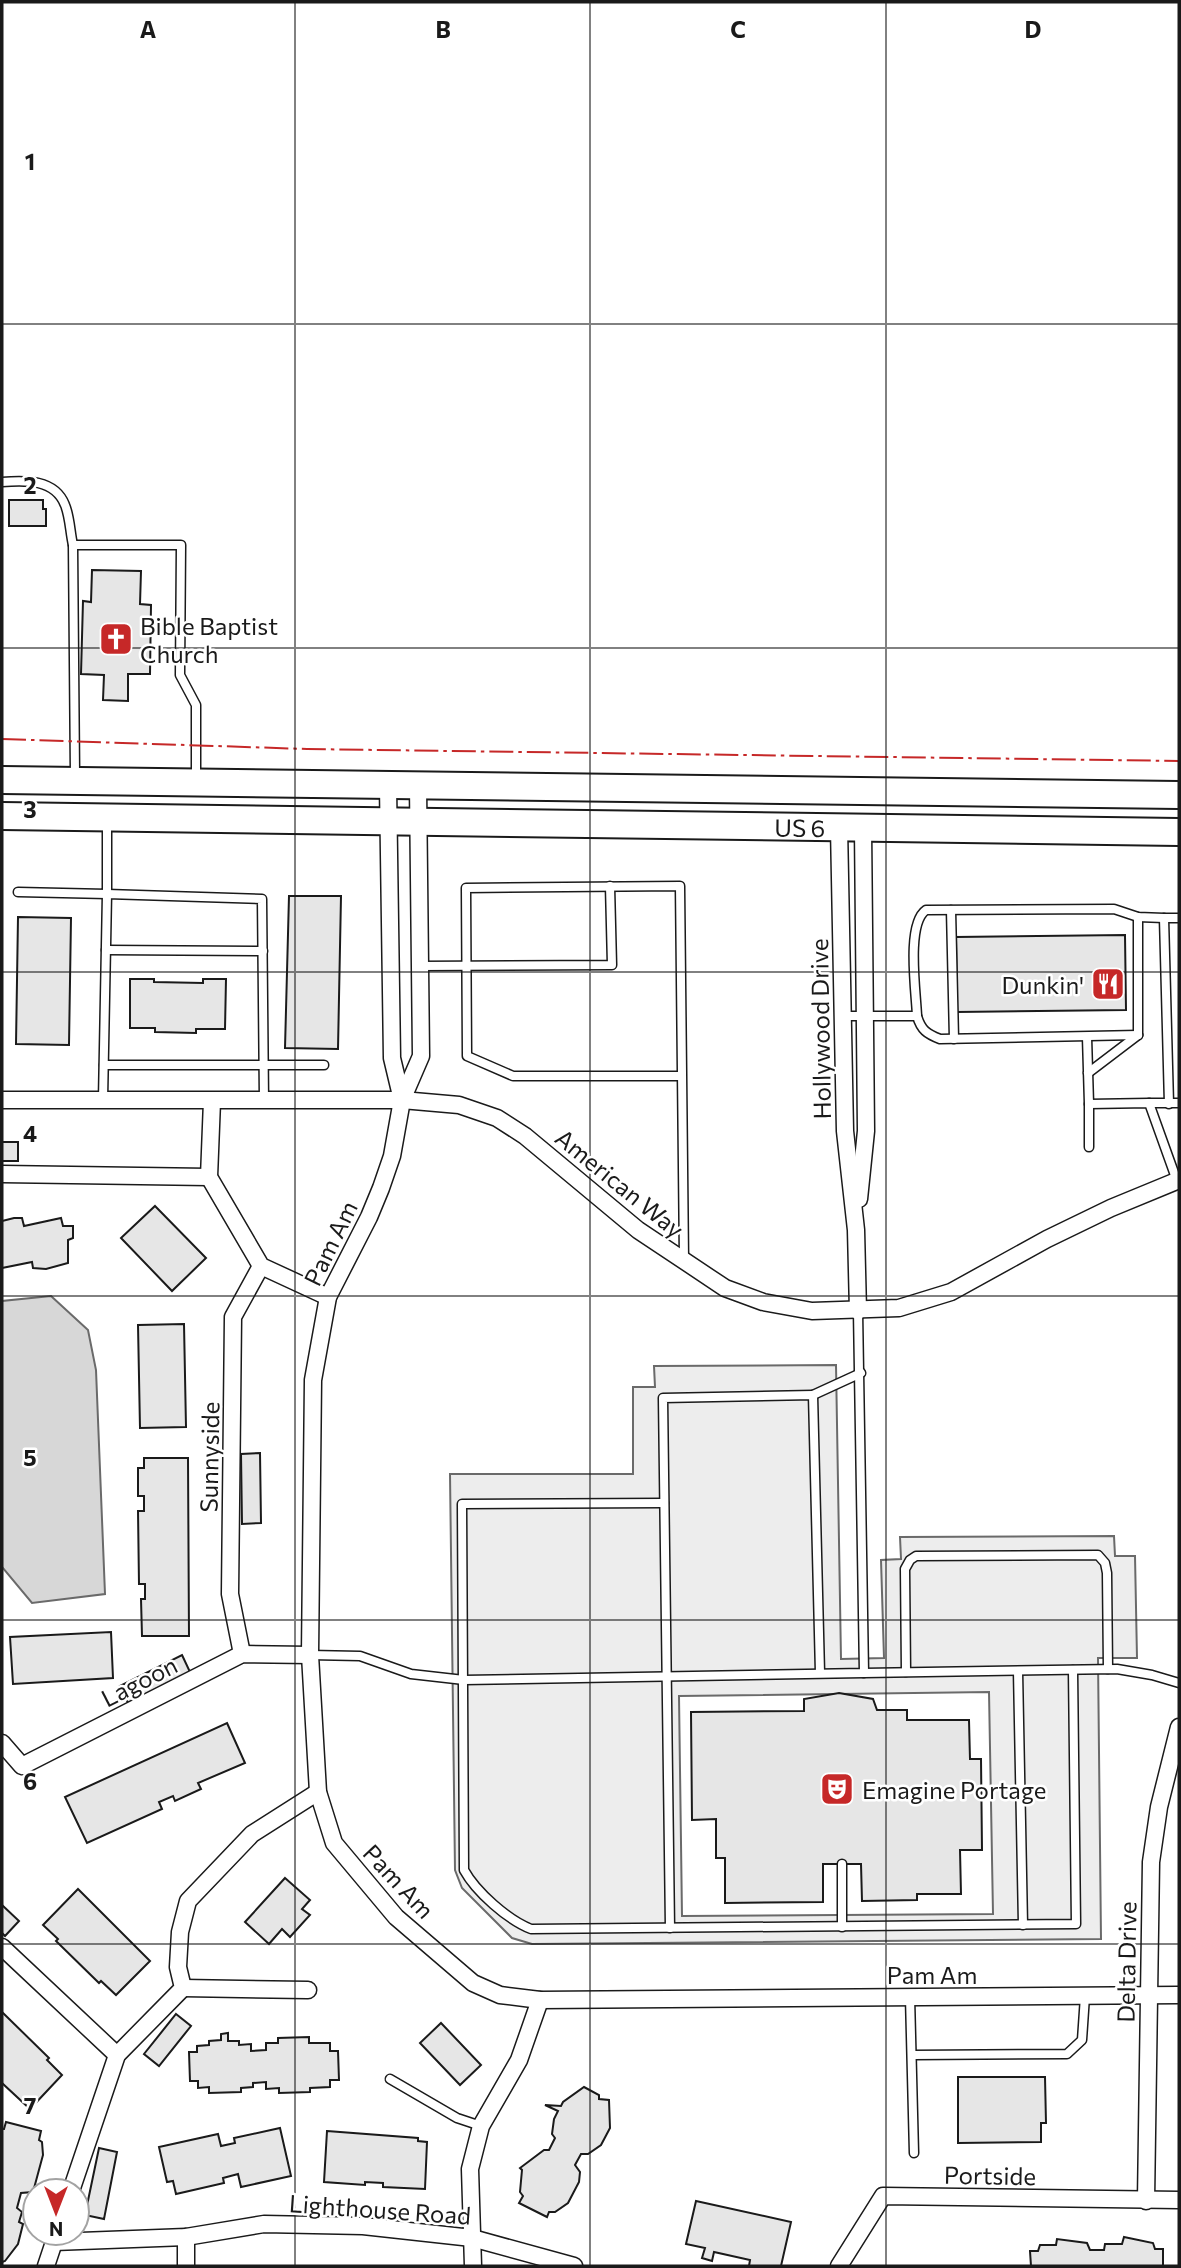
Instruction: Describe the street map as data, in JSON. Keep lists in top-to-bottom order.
{
  "streets": {
    "main road": ["US 6"],
    "street": [
      "Hollywood Drive",
      "American Way",
      "Pam Am",
      "Sunnyside",
      "Lagoon",
      "Delta Drive",
      "Portside",
      "Lighthouse Road"
    ]
  },
  "crossings": [
    ["US 6", "Hollywood Drive"],
    ["US 6", "Pam Am"],
    ["Hollywood Drive", "American Way"],
    ["American Way", "Pam Am"],
    ["Pam Am", "Lagoon"],
    ["Pam Am", "Delta Drive"],
    ["Sunnyside", "Lagoon"],
    ["Delta Drive", "Portside"]
  ],
  "places": {
    "church": ["Bible Baptist Church"],
    "restaurant": ["Dunkin'"],
    "theatre": ["Emagine Portage"]
  },
  "north": "bottom",
  "grid": {
    "columns": [
      "A",
      "B",
      "C",
      "D"
    ],
    "rows": [
      "1",
      "2",
      "3",
      "4",
      "5",
      "6",
      "7"
    ]
  }
}
